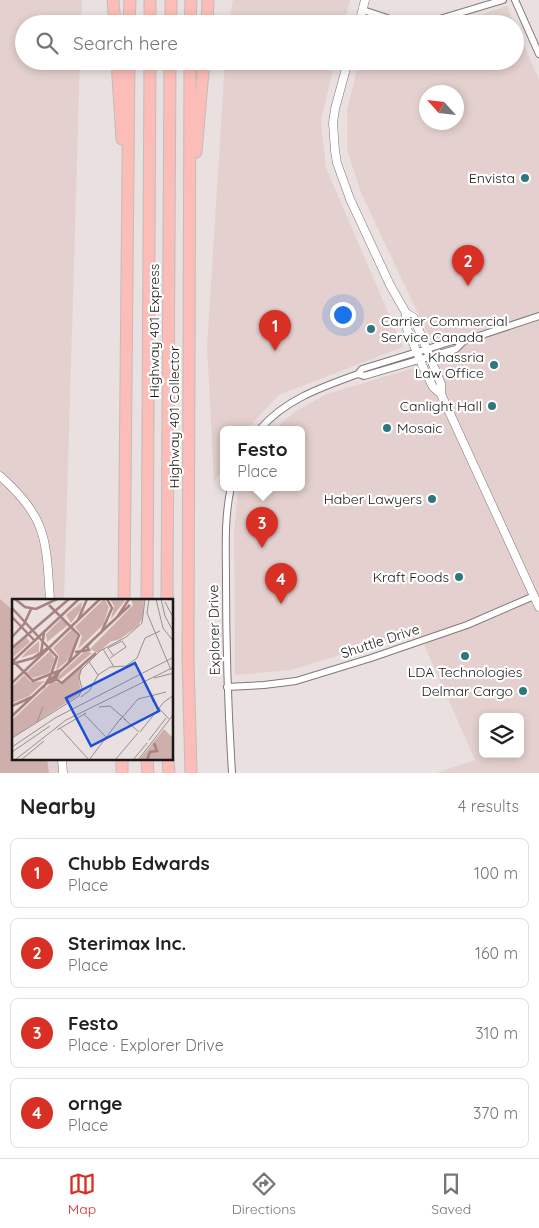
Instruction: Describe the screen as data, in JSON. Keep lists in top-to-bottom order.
{
  "streets": {
    "highway": ["Highway 401 Express", "Highway 401 Collector"],
    "street": ["Explorer Drive", "Shuttle Drive"]
  },
  "crossings": [
    ["Explorer Drive", "Shuttle Drive"]
  ],
  "places": [
    "Envista",
    "Carrier Commercial Service Canada",
    "Khassria Law Office",
    "Canlight Hall",
    "Mosaic",
    "Haber Lawyers",
    "Kraft Foods",
    "LDA Technologies",
    "Delmar Cargo"
  ],
  "north": "top left",
  "page": {
    "search": "Search here",
    "pins": [
      "2",
      "1",
      "3",
      "4"
    ],
    "popup": ["Festo", "Place"],
    "heading": ["Nearby", "4 results"],
    "list": [
      {
        "mark": "1",
        "name": "Chubb Edwards",
        "note": "Place",
        "value": "100 m"
      },
      {
        "mark": "2",
        "name": "Sterimax Inc.",
        "note": "Place",
        "value": "160 m"
      },
      {
        "mark": "3",
        "name": "Festo",
        "note": "Place · Explorer Drive",
        "value": "310 m"
      },
      {
        "mark": "4",
        "name": "ornge",
        "note": "Place",
        "value": "370 m"
      }
    ],
    "nav": ["Map", "Directions", "Saved"]
  }
}
